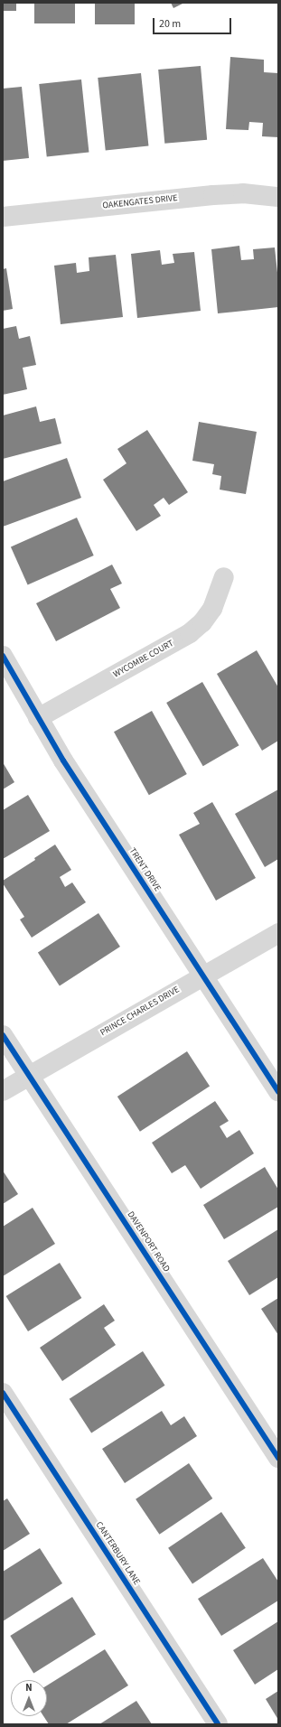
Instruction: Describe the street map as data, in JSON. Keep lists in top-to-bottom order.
{
  "streets": {
    "street": [
      "OAKENGATES DRIVE",
      "WYCOMBE COURT",
      "TRENT DRIVE",
      "PRINCE CHARLES DRIVE",
      "DAVENPORT ROAD",
      "CANTERBURY LANE"
    ]
  },
  "crossings": [
    ["WYCOMBE COURT", "TRENT DRIVE"],
    ["TRENT DRIVE", "PRINCE CHARLES DRIVE"],
    ["PRINCE CHARLES DRIVE", "DAVENPORT ROAD"]
  ],
  "scale_bar": "20 m",
  "north": "top"
}
